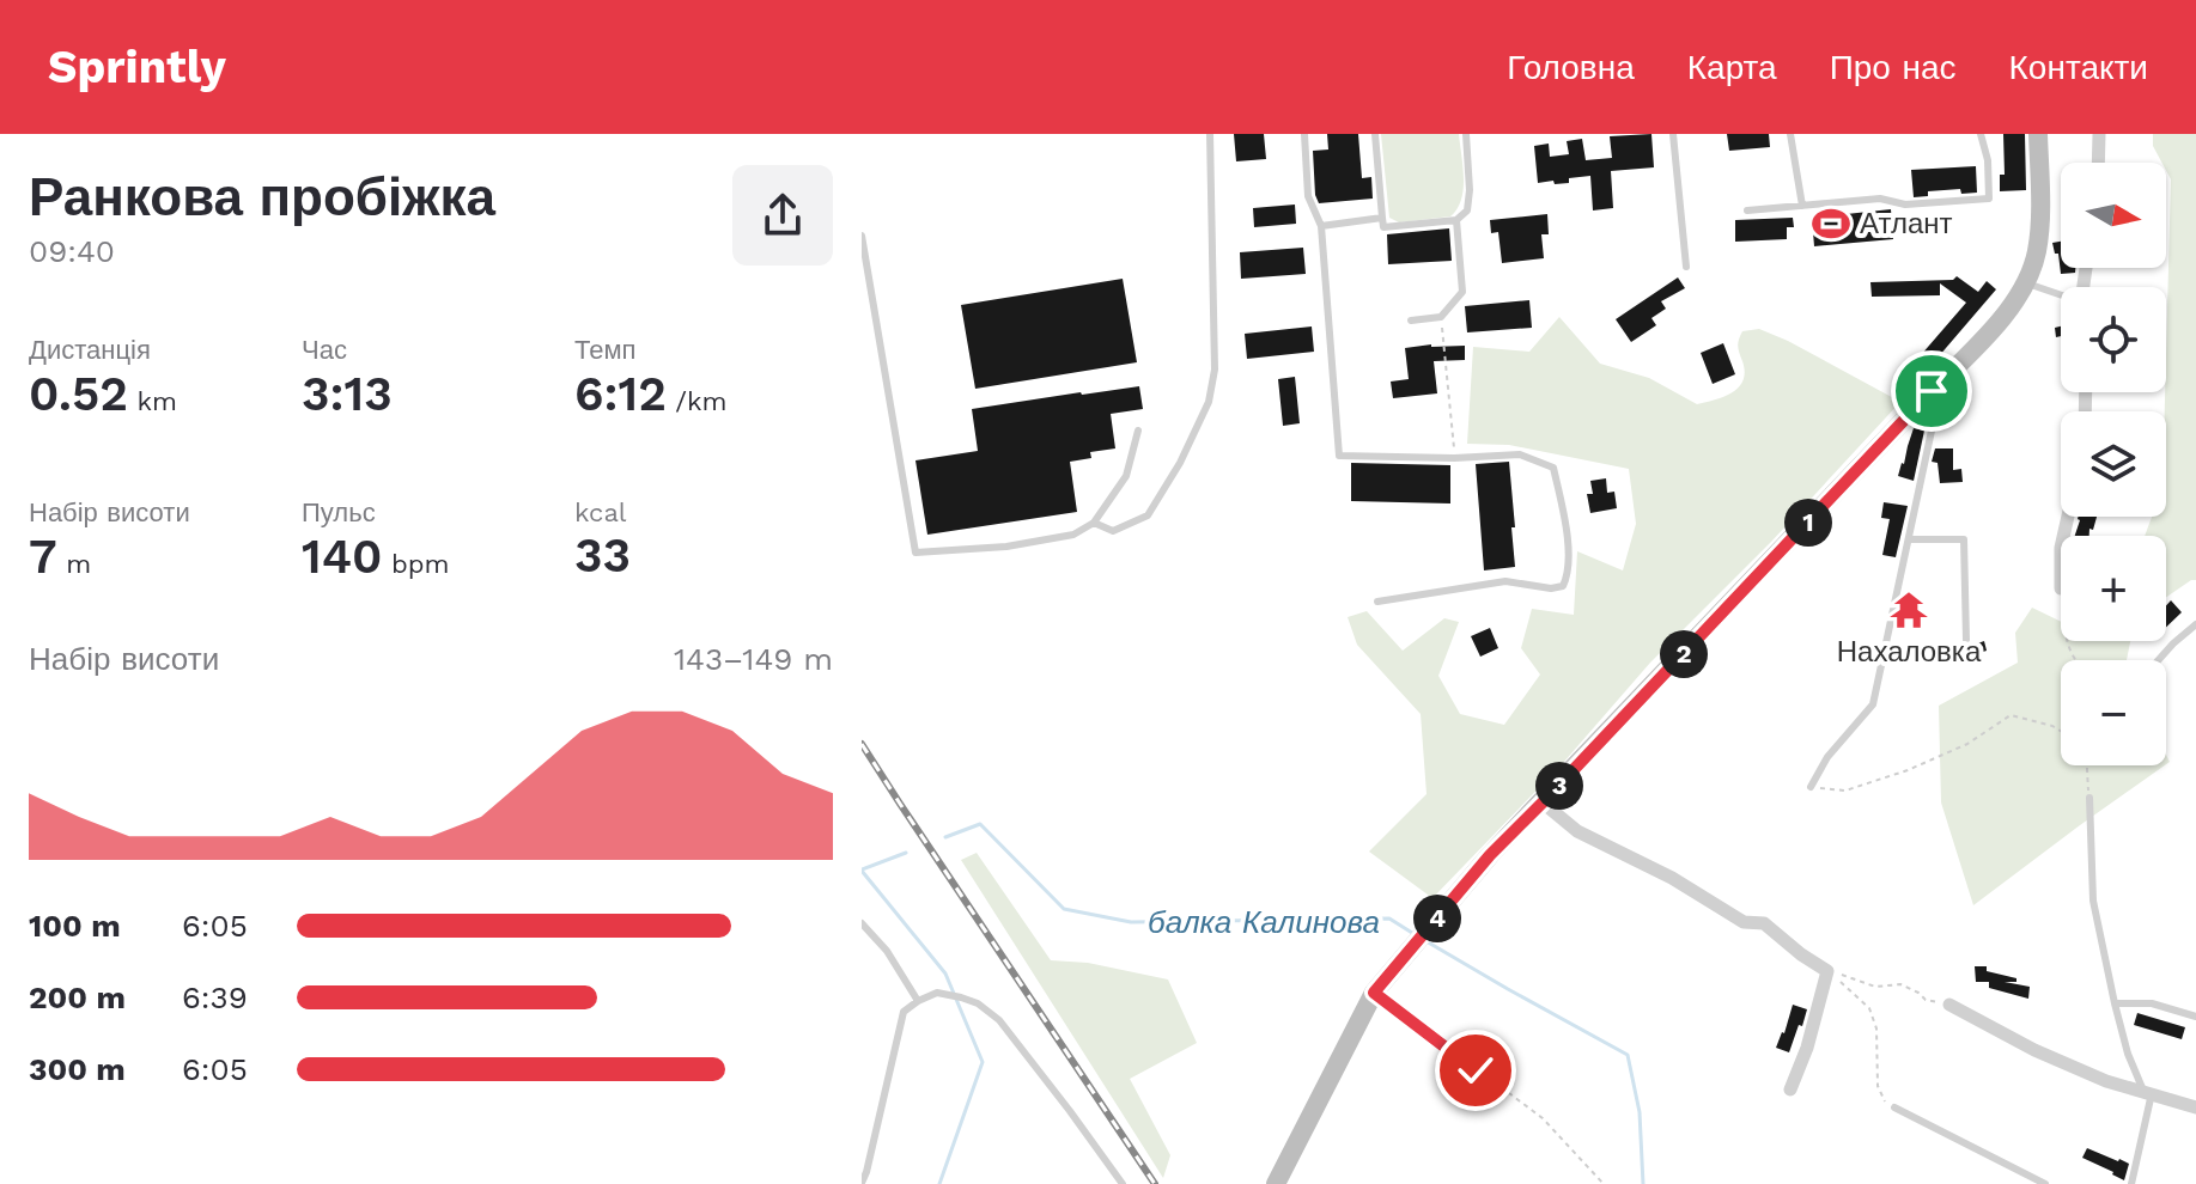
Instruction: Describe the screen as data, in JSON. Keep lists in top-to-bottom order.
{
  "water": ["балка Калинова"],
  "places": {
    "sports": ["Атлант"],
    "temple": ["Нахаловка"]
  },
  "north": "right",
  "page": {
    "header": "Sprintly",
    "nav": [
      "Головна",
      "Карта",
      "Про нас",
      "Контакти"
    ],
    "heading": ["Ранкова пробіжка", "09:40"],
    "map_buttons": ["+", "−"],
    "stats": [
      ["Дистанція", "0.52 km"],
      ["Час", "3:13"],
      ["Темп", "6:12 /km"],
      ["Набір висоти", "7 m"],
      ["Пульс", "140 bpm"],
      ["kcal", "33"]
    ],
    "pins": [
      "1",
      "2",
      "3",
      "4"
    ],
    "chart": ["Набір висоти", "143–149 m"],
    "list": [
      {
        "name": "100 m",
        "note": "6:05"
      },
      {
        "name": "200 m",
        "note": "6:39"
      },
      {
        "name": "300 m",
        "note": "6:05"
      }
    ]
  }
}
